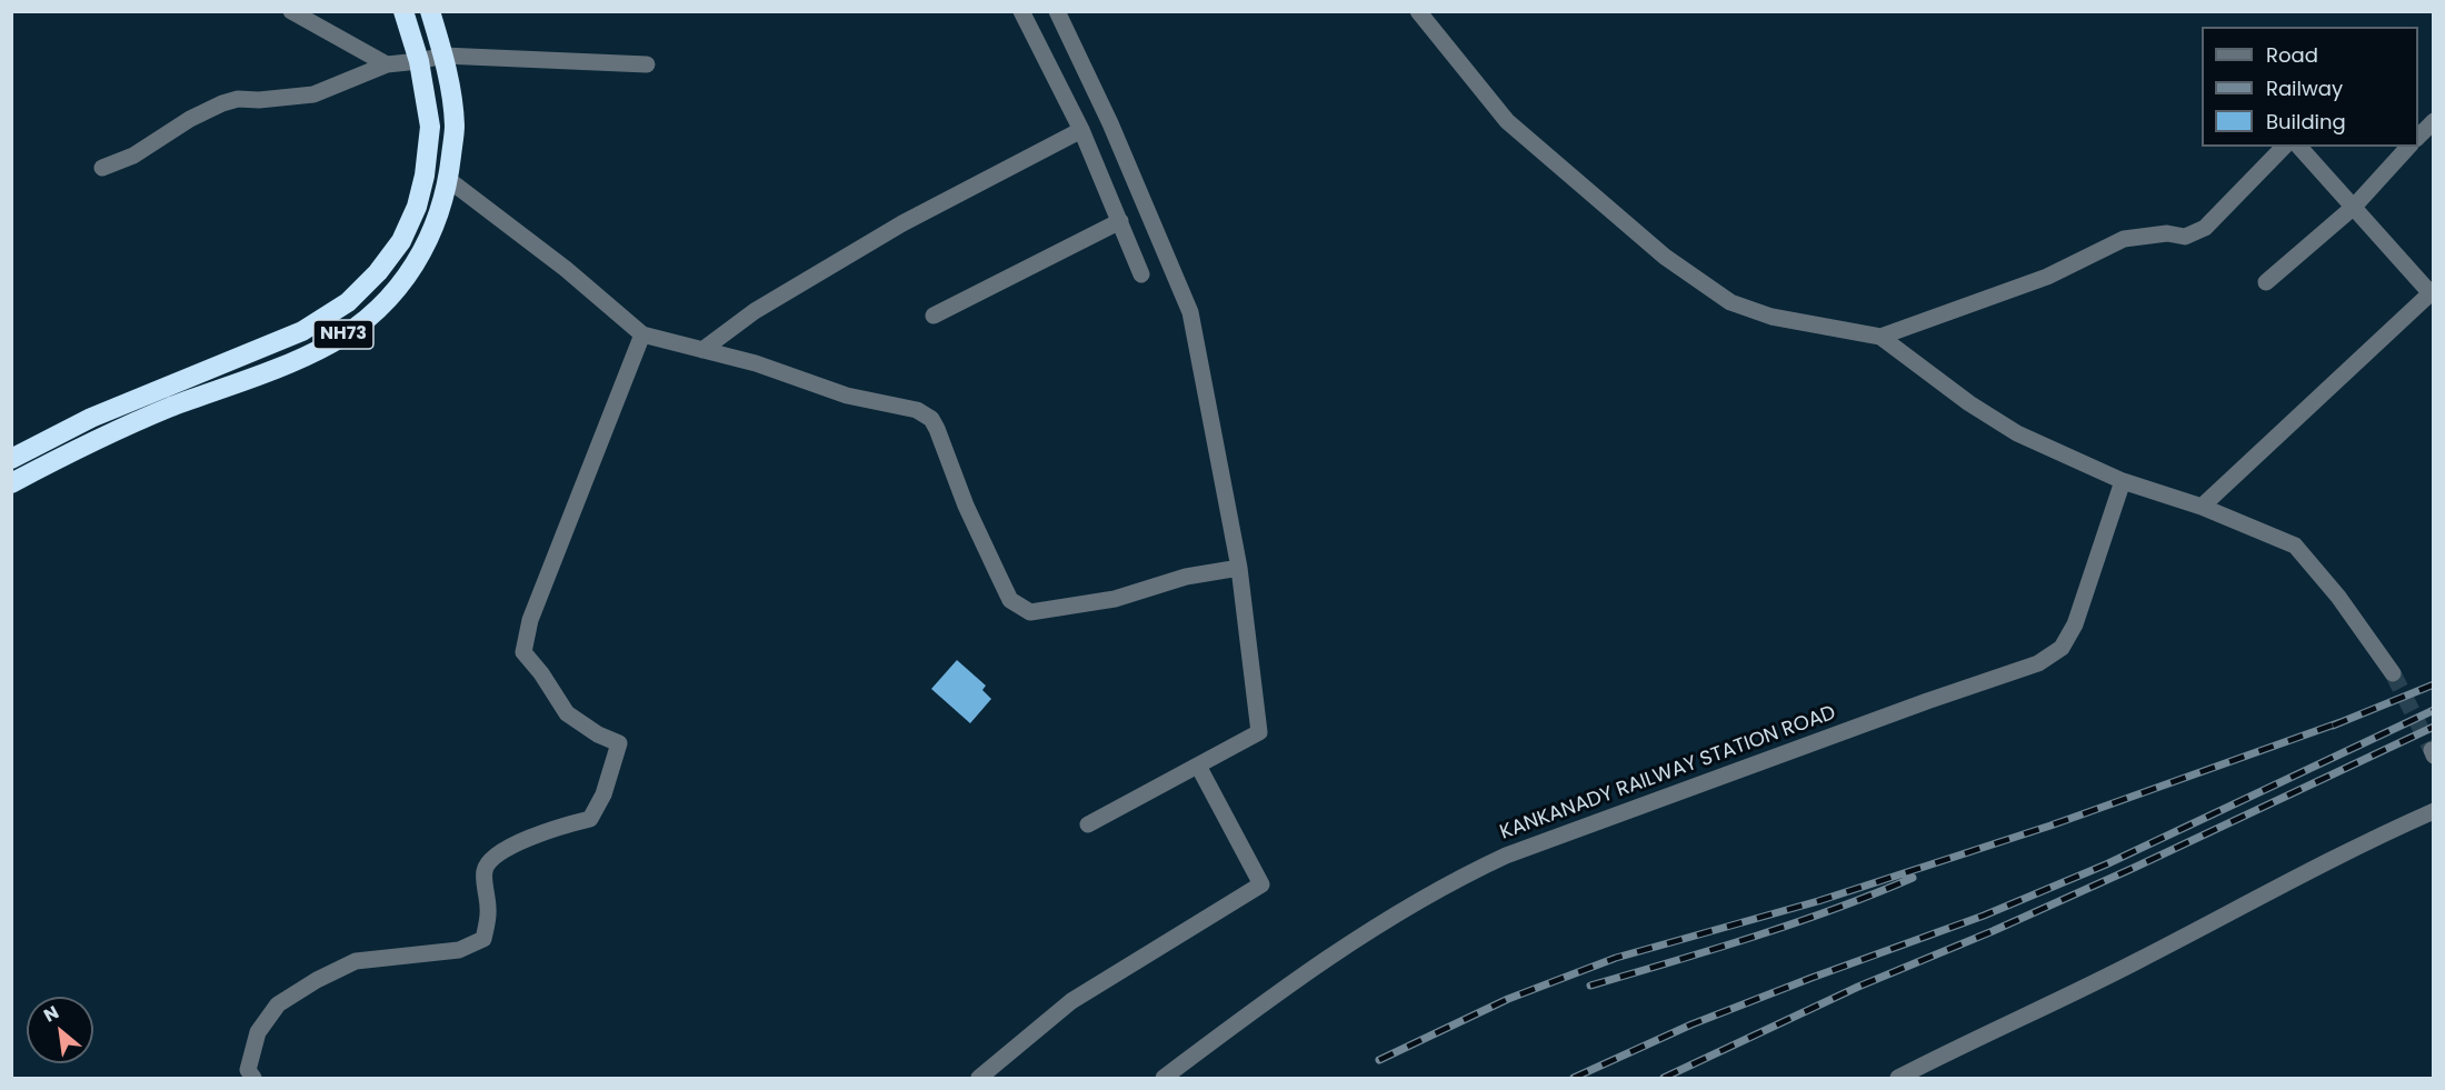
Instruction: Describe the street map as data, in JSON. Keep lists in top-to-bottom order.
{
  "streets": {
    "highway": ["NH73"],
    "street": ["KANKANADY RAILWAY STATION ROAD"]
  },
  "legend": ["Road", "Railway", "Building"],
  "north": "top left"
}
